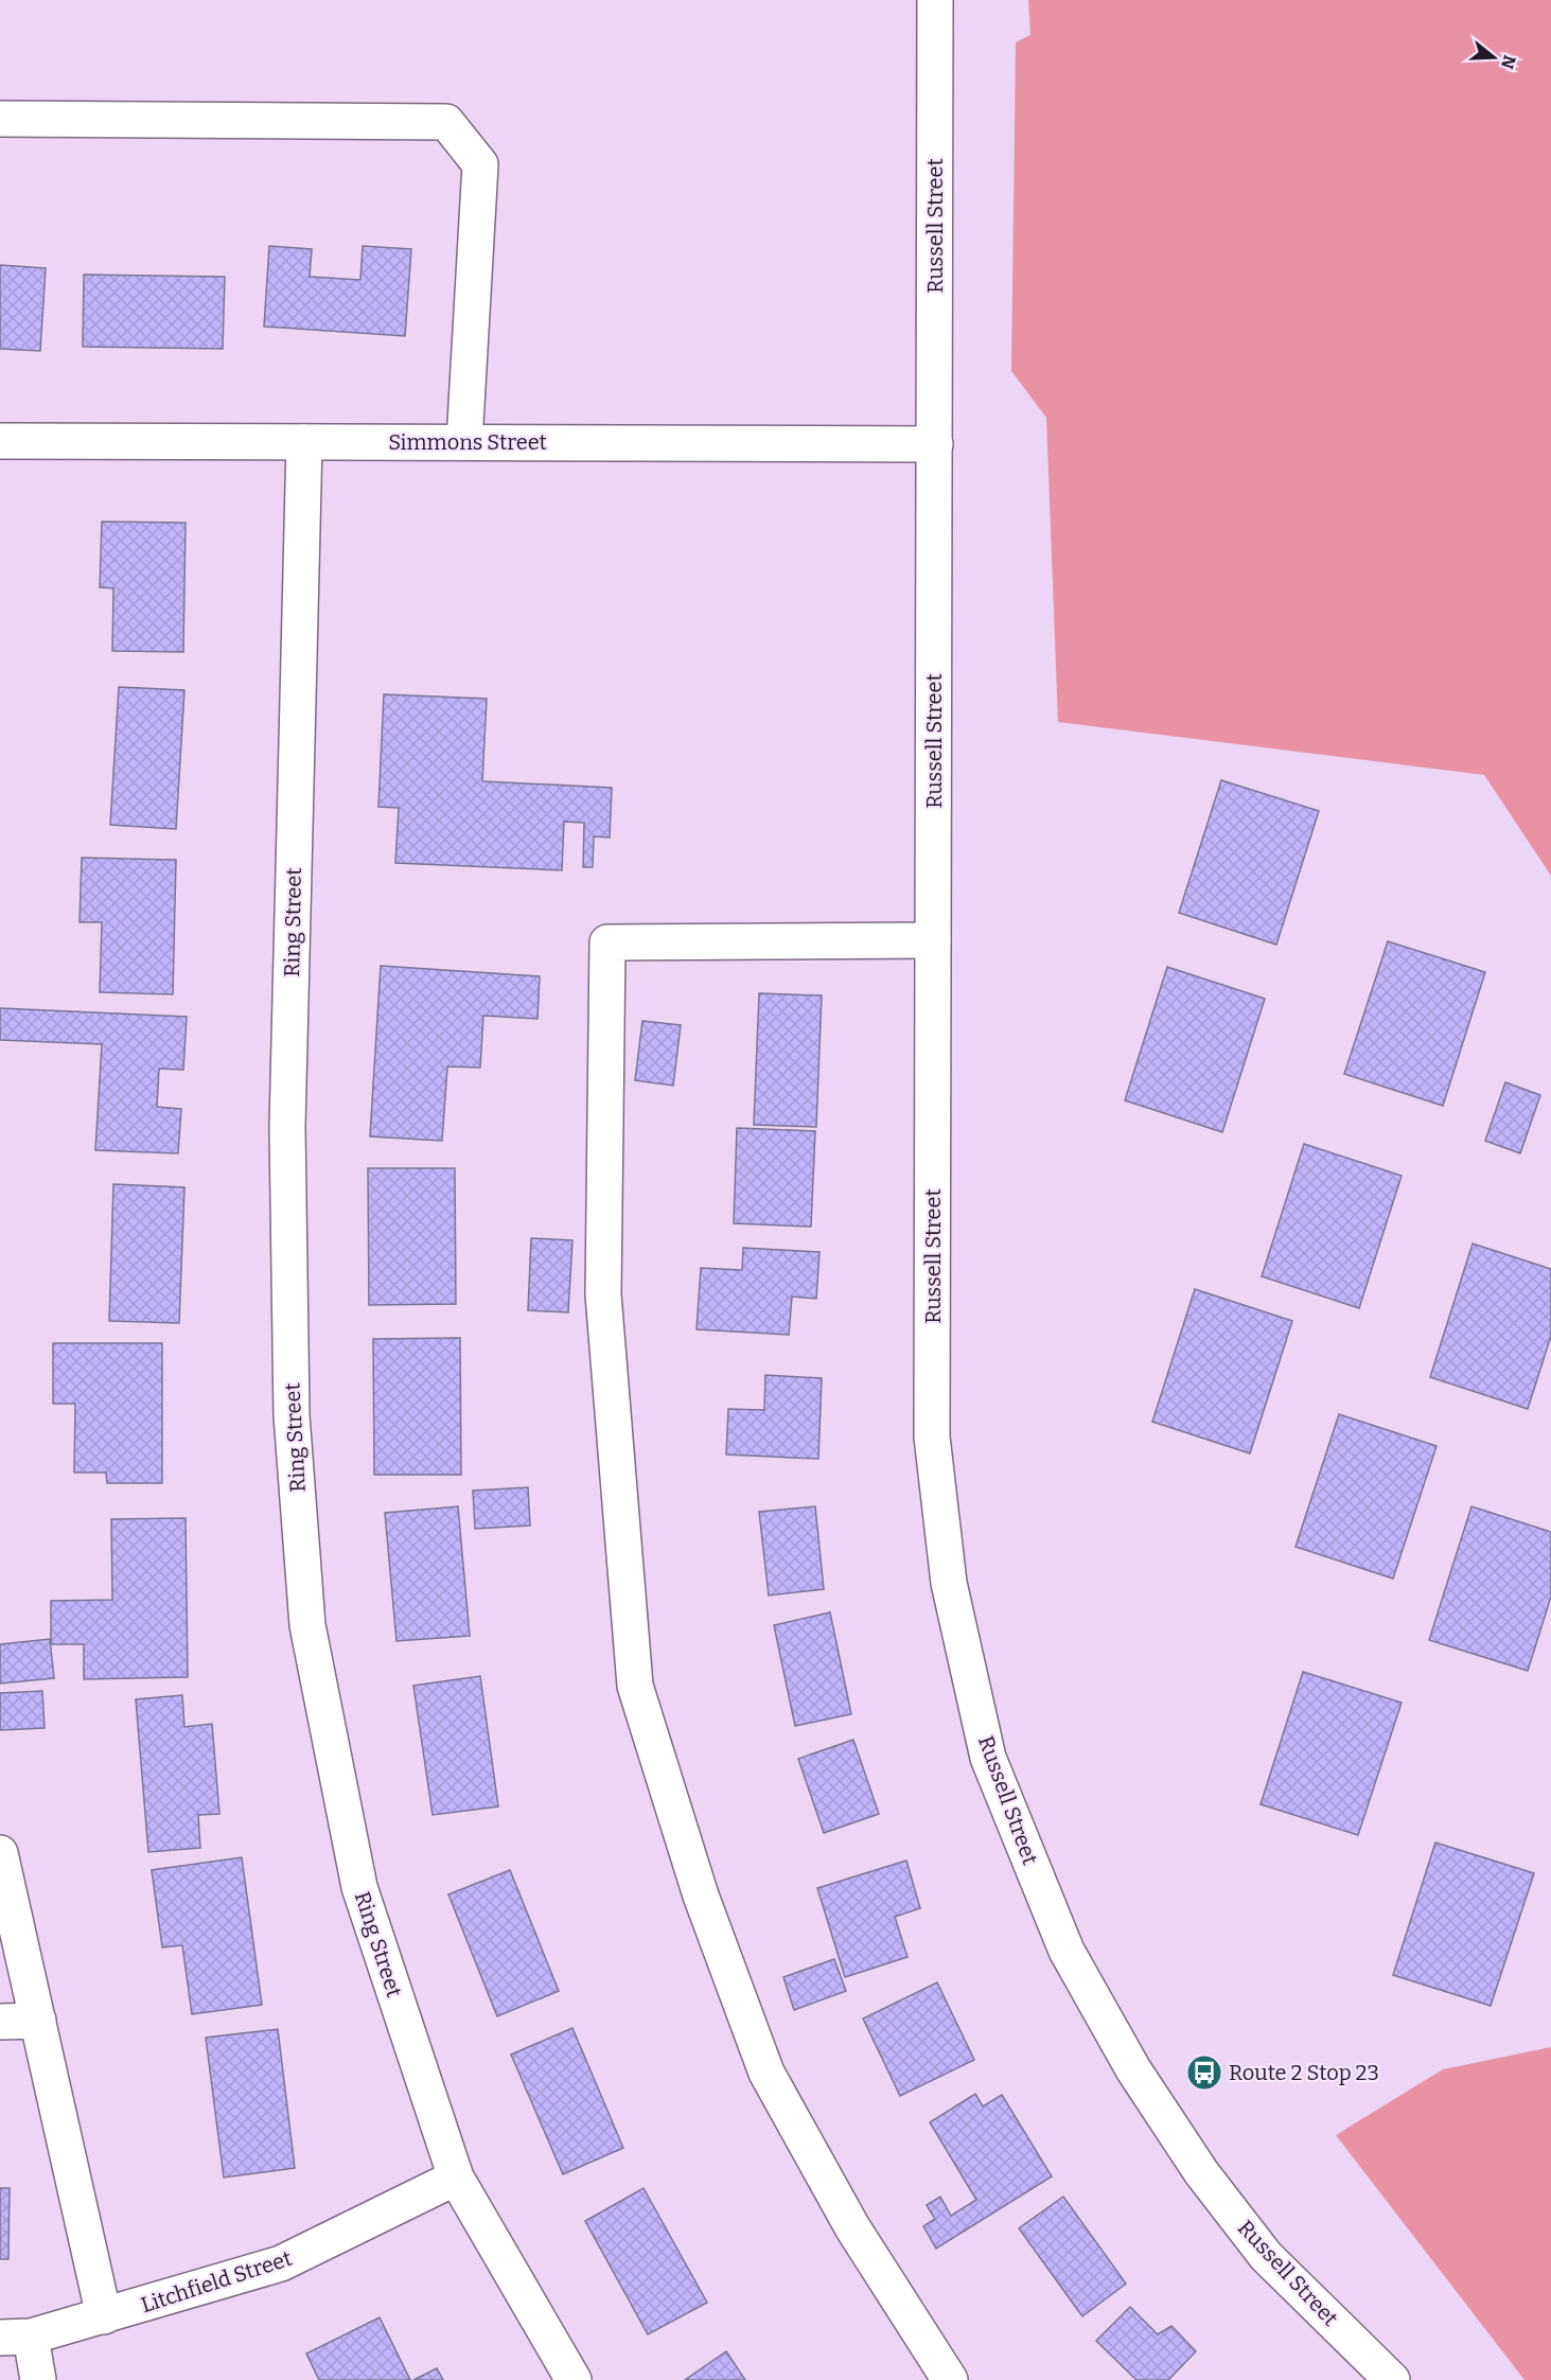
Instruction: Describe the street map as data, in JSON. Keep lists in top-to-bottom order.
{
  "streets": {
    "street": [
      "Russell Street",
      "Simmons Street",
      "Ring Street",
      "Litchfield Street"
    ]
  },
  "crossings": [
    ["Russell Street", "Simmons Street"],
    ["Simmons Street", "Ring Street"],
    ["Ring Street", "Litchfield Street"]
  ],
  "places": {
    "bus stop": ["Route 2 Stop 23"]
  },
  "north": "right"
}
